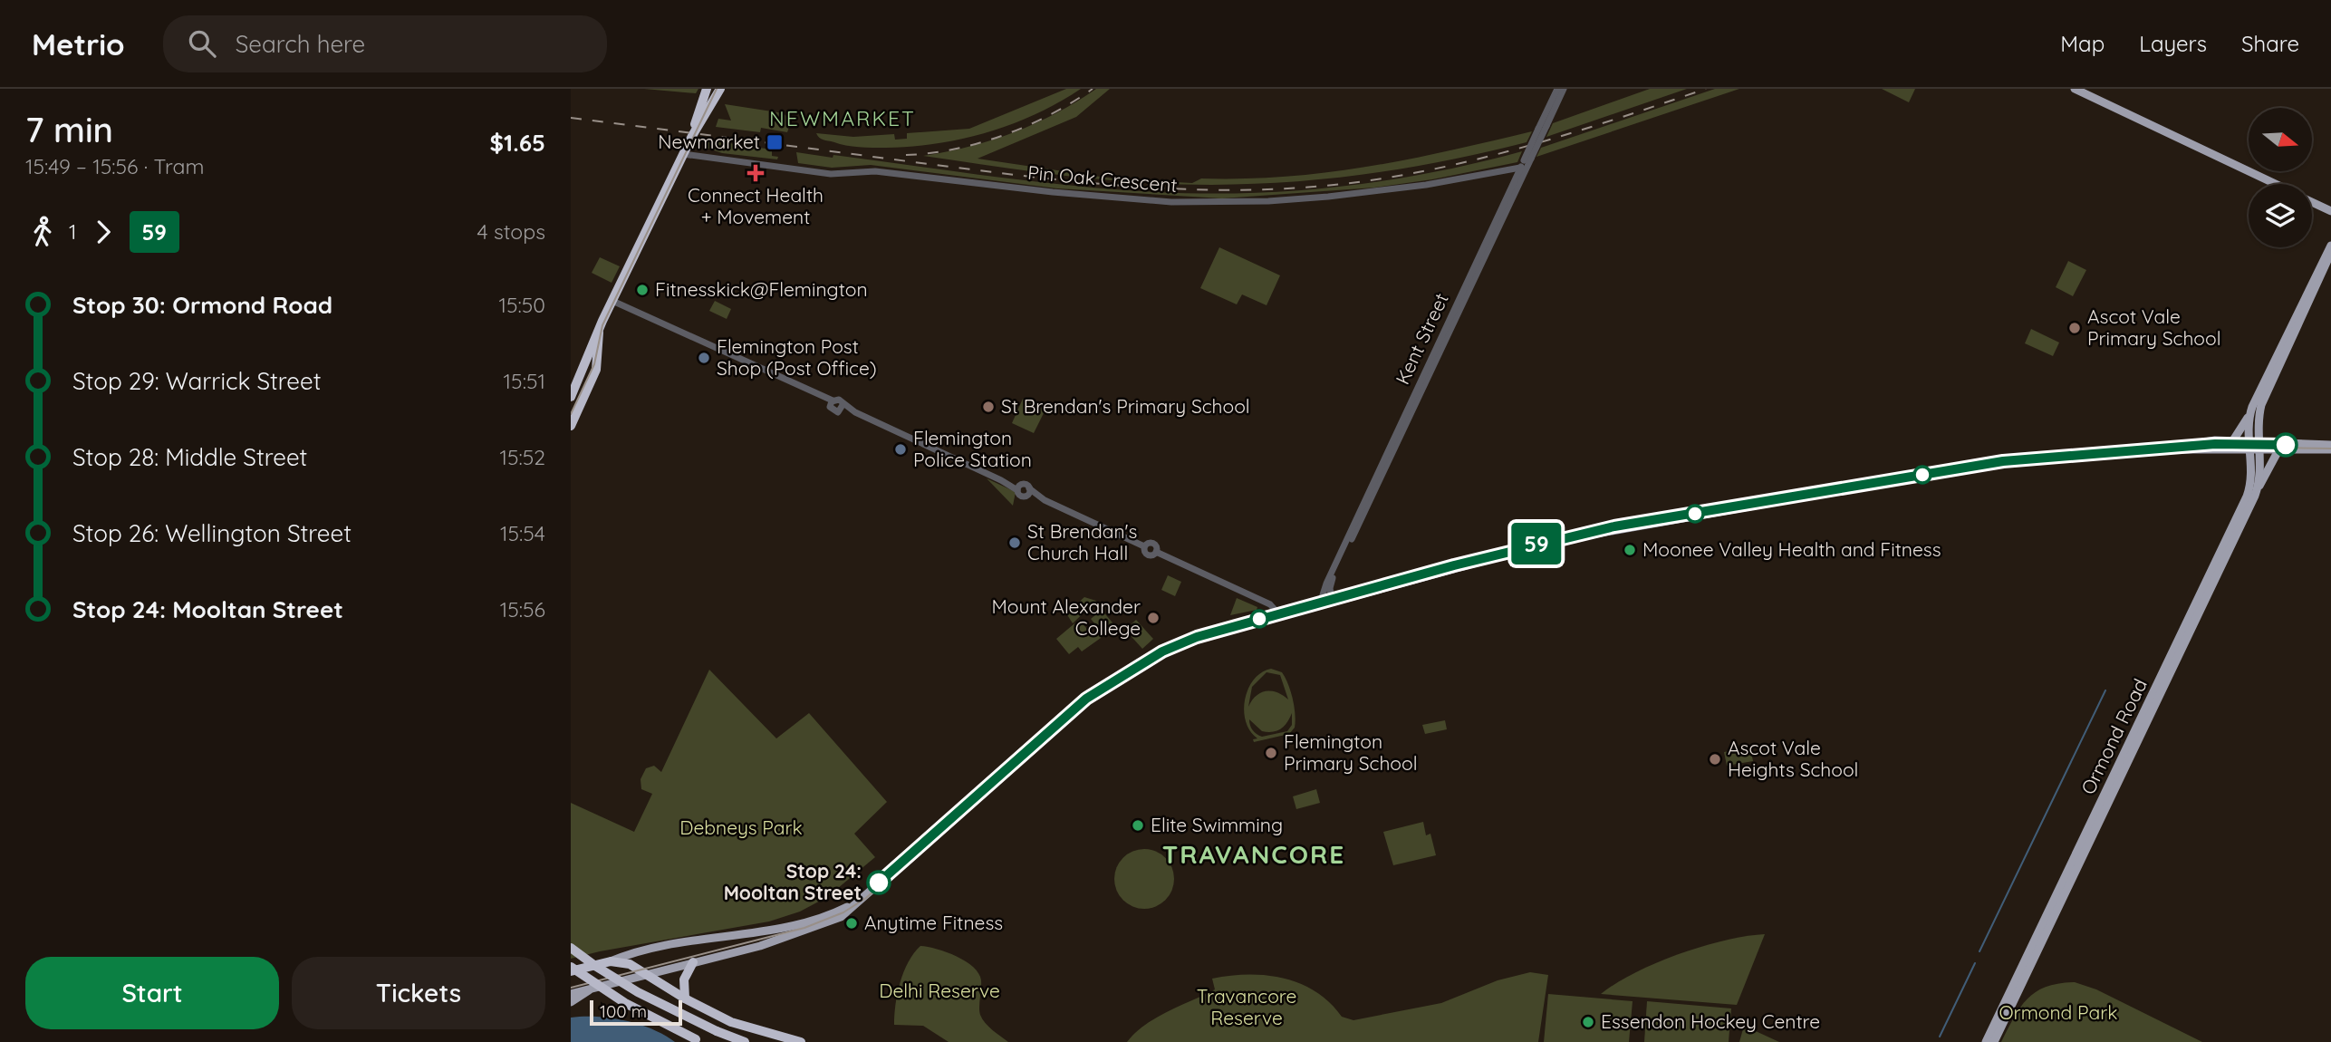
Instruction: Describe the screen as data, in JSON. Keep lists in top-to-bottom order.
{
  "streets": {
    "main road": ["Ormond Road"],
    "street": ["Pin Oak Crescent", "Kent Street"]
  },
  "crossings": [
    ["Pin Oak Crescent", "Kent Street"]
  ],
  "districts": ["NEWMARKET", "TRAVANCORE"],
  "parks": [
    "Debneys Park",
    "Delhi Reserve",
    "Travancore Reserve",
    "Ormond Park"
  ],
  "places": {
    "transit": ["Newmarket"],
    "health": ["Connect Health + Movement"],
    "other": [
      "Fitnesskick@Flemington",
      "Ascot Vale Primary School",
      "Flemington Post Shop (Post Office)",
      "St Brendan's Primary School",
      "Flemington Police Station",
      "St Brendan's Church Hall",
      "Moonee Valley Health and Fitness",
      "Mount Alexander College",
      "Flemington Primary School",
      "Ascot Vale Heights School",
      "Elite Swimming",
      "Stop 24: Mooltan Street",
      "Anytime Fitness",
      "Essendon Hockey Centre"
    ]
  },
  "lines": ["tram line 59"],
  "scale_bar": "100 m",
  "north": "right",
  "page": {
    "header": "Metrio",
    "search": "Search here",
    "nav": ["Map", "Layers", "Share"],
    "heading": ["7 min", "15:49 – 15:56 · Tram", "$1.65"],
    "on_map": "59",
    "legs": ["1", "59", "4 stops"],
    "list": [
      {
        "name": "Stop 30: Ormond Road",
        "value": "15:50"
      },
      {
        "name": "Stop 29: Warrick Street",
        "value": "15:51"
      },
      {
        "name": "Stop 28: Middle Street",
        "value": "15:52"
      },
      {
        "name": "Stop 26: Wellington Street",
        "value": "15:54"
      },
      {
        "name": "Stop 24: Mooltan Street",
        "value": "15:56"
      }
    ],
    "buttons": ["Start", "Tickets"],
    "scale": "100 m"
  }
}
